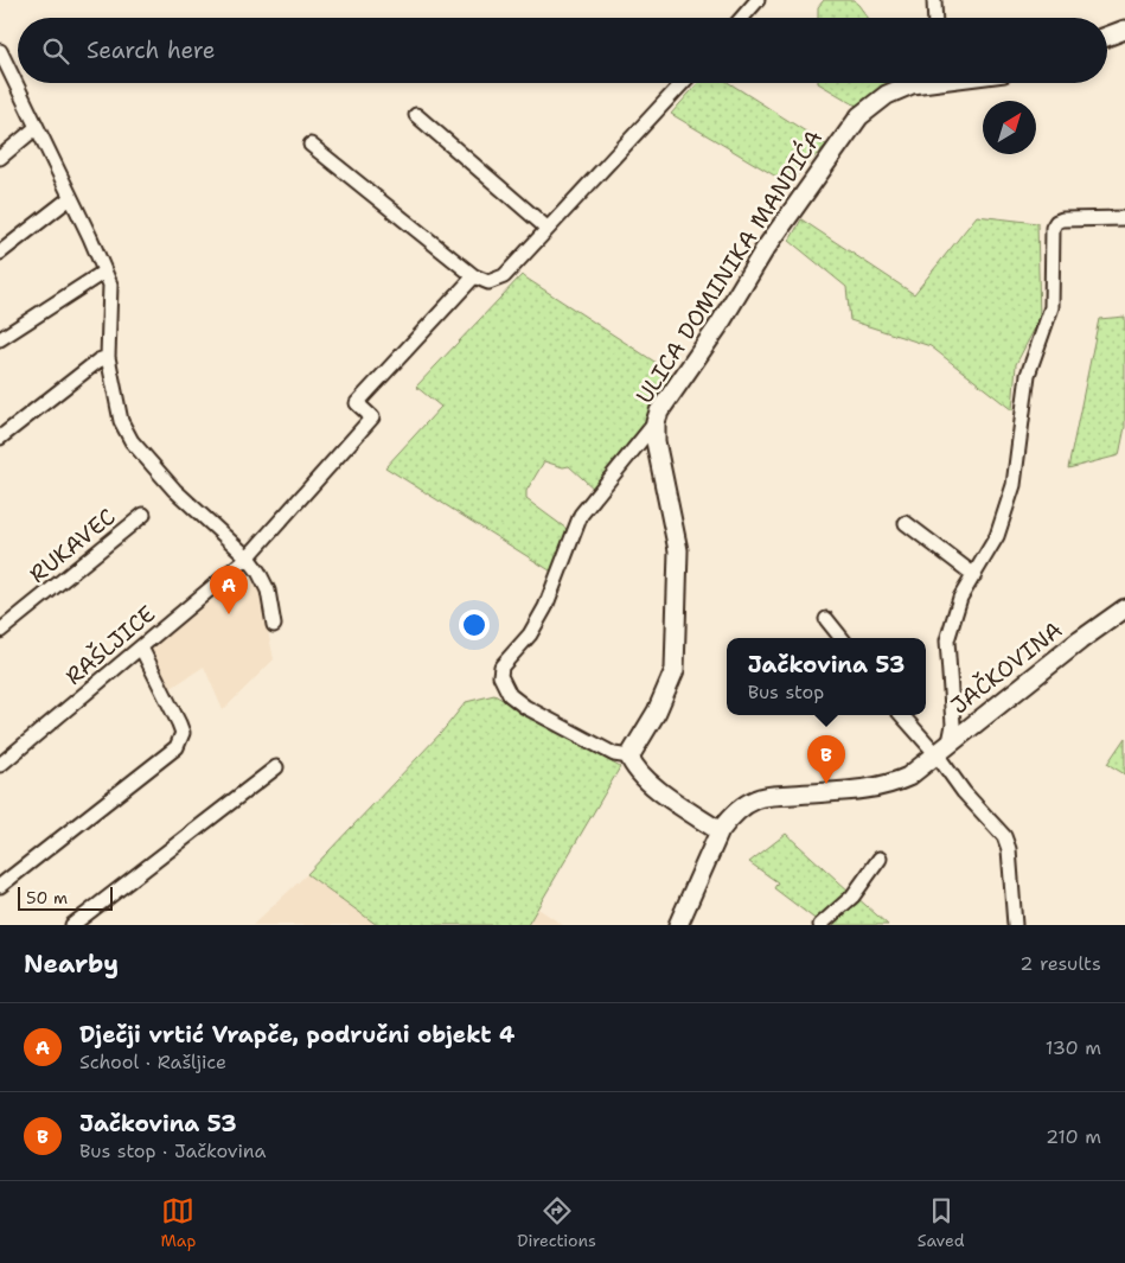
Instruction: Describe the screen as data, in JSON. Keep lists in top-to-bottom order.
{
  "streets": {
    "street": [
      "ULICA DOMINIKA MANDIĆA",
      "RUKAVEC",
      "RAŠLJICE",
      "JAČKOVINA"
    ]
  },
  "scale_bar": "50 m",
  "north": "top right",
  "page": {
    "search": "Search here",
    "pins": ["A", "B"],
    "popup": ["Jačkovina 53", "Bus stop"],
    "scale": "50 m",
    "heading": ["Nearby", "2 results"],
    "list": [
      {
        "mark": "A",
        "name": "Dječji vrtić Vrapče, područni objekt 4",
        "note": "School · Rašljice",
        "value": "130 m"
      },
      {
        "mark": "B",
        "name": "Jačkovina 53",
        "note": "Bus stop · Jačkovina",
        "value": "210 m"
      }
    ],
    "nav": ["Map", "Directions", "Saved"]
  }
}
